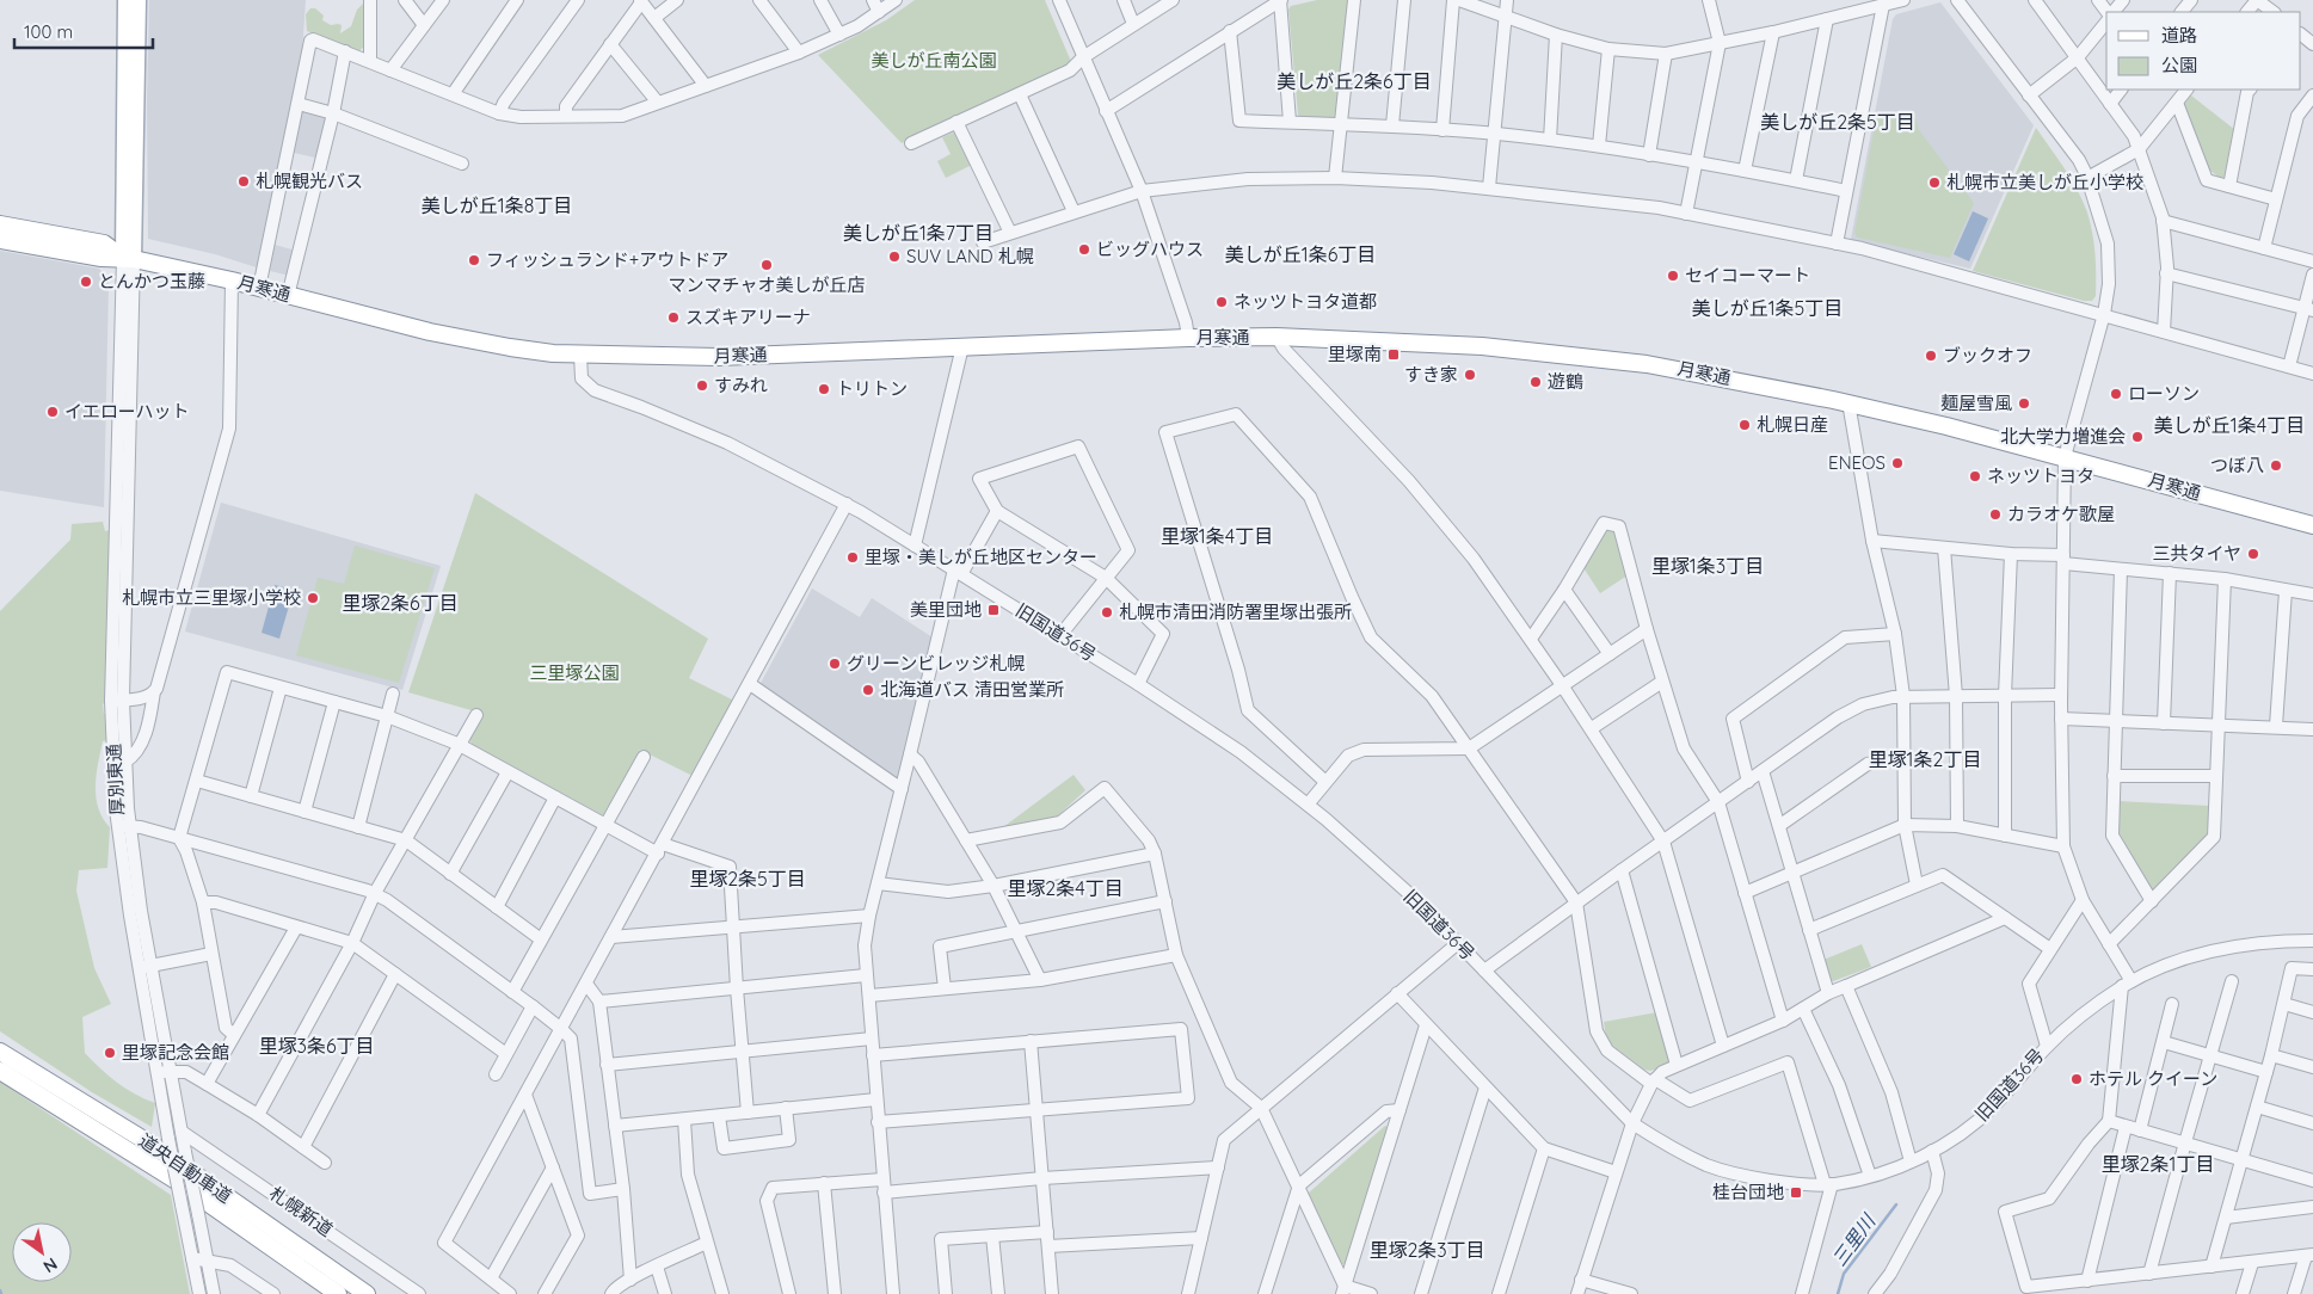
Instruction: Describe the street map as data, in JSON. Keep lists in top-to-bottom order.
{
  "streets": {
    "highway": ["月寒通", "道央自動車道"],
    "street": ["旧国道36号", "厚別東通", "札幌新道"]
  },
  "crossings": [
    ["月寒通", "旧国道36号"],
    ["月寒通", "厚別東通"],
    ["厚別東通", "札幌新道"]
  ],
  "districts": [
    "美しが丘2条6丁目",
    "美しが丘2条5丁目",
    "美しが丘1条8丁目",
    "美しが丘1条7丁目",
    "美しが丘1条6丁目",
    "美しが丘1条5丁目",
    "美しが丘1条4丁目",
    "里塚1条4丁目",
    "里塚1条3丁目",
    "里塚2条6丁目",
    "里塚1条2丁目",
    "里塚2条5丁目",
    "里塚2条4丁目",
    "里塚3条6丁目",
    "里塚2条1丁目",
    "里塚2条3丁目"
  ],
  "water": ["三里川"],
  "parks": ["美しが丘南公園", "三里塚公園"],
  "places": {
    "other": [
      "札幌観光バス",
      "札幌市立美しが丘小学校",
      "ビッグハウス",
      "SUV LAND 札幌",
      "フィッシュランド+アウトドア",
      "マンマチャオ美しが丘店",
      "セイコーマート",
      "とんかつ玉藤",
      "ネッツトヨタ道都",
      "スズキアリーナ",
      "ブックオフ",
      "すき家",
      "遊鶴",
      "すみれ",
      "トリトン",
      "ローソン",
      "麺屋雪風",
      "イエローハット",
      "札幌日産",
      "北大学力増進会",
      "ENEOS",
      "つぼ八",
      "ネッツトヨタ",
      "カラオケ歌屋",
      "三共タイヤ",
      "里塚・美しが丘地区センター",
      "札幌市立三里塚小学校",
      "札幌市清田消防署里塚出張所",
      "グリーンビレッジ札幌",
      "北海道バス 清田営業所",
      "里塚記念会館",
      "ホテル クイーン"
    ],
    "transit": ["里塚南", "美里団地", "桂台団地"]
  },
  "legend": ["道路", "公園"],
  "scale_bar": "100 m",
  "north": "bottom right"
}
